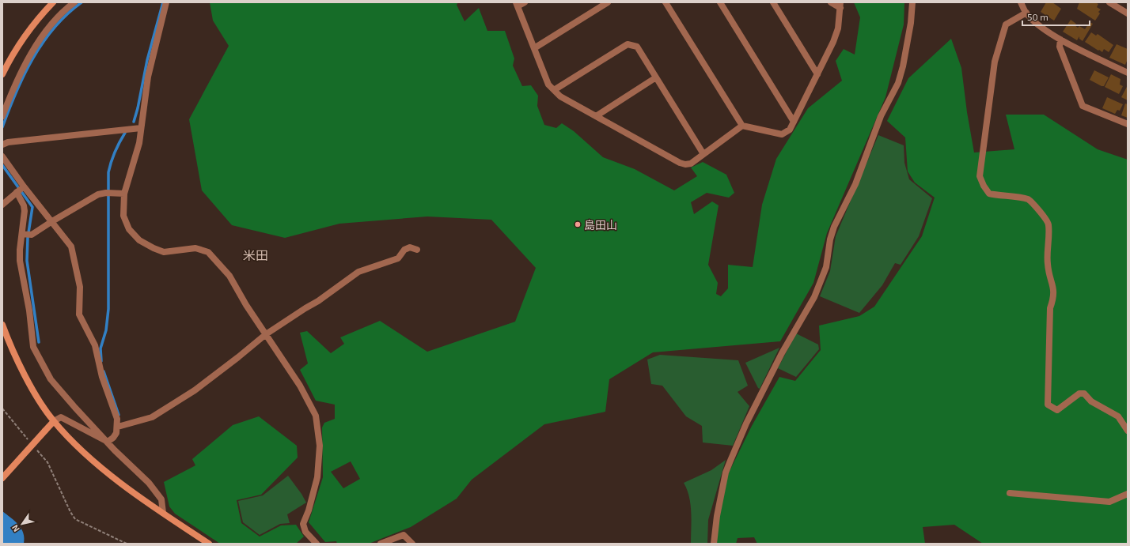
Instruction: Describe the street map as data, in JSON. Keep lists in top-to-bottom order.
{
  "districts": ["米田"],
  "places": ["島田山"],
  "scale_bar": "50 m",
  "north": "bottom left"
}
